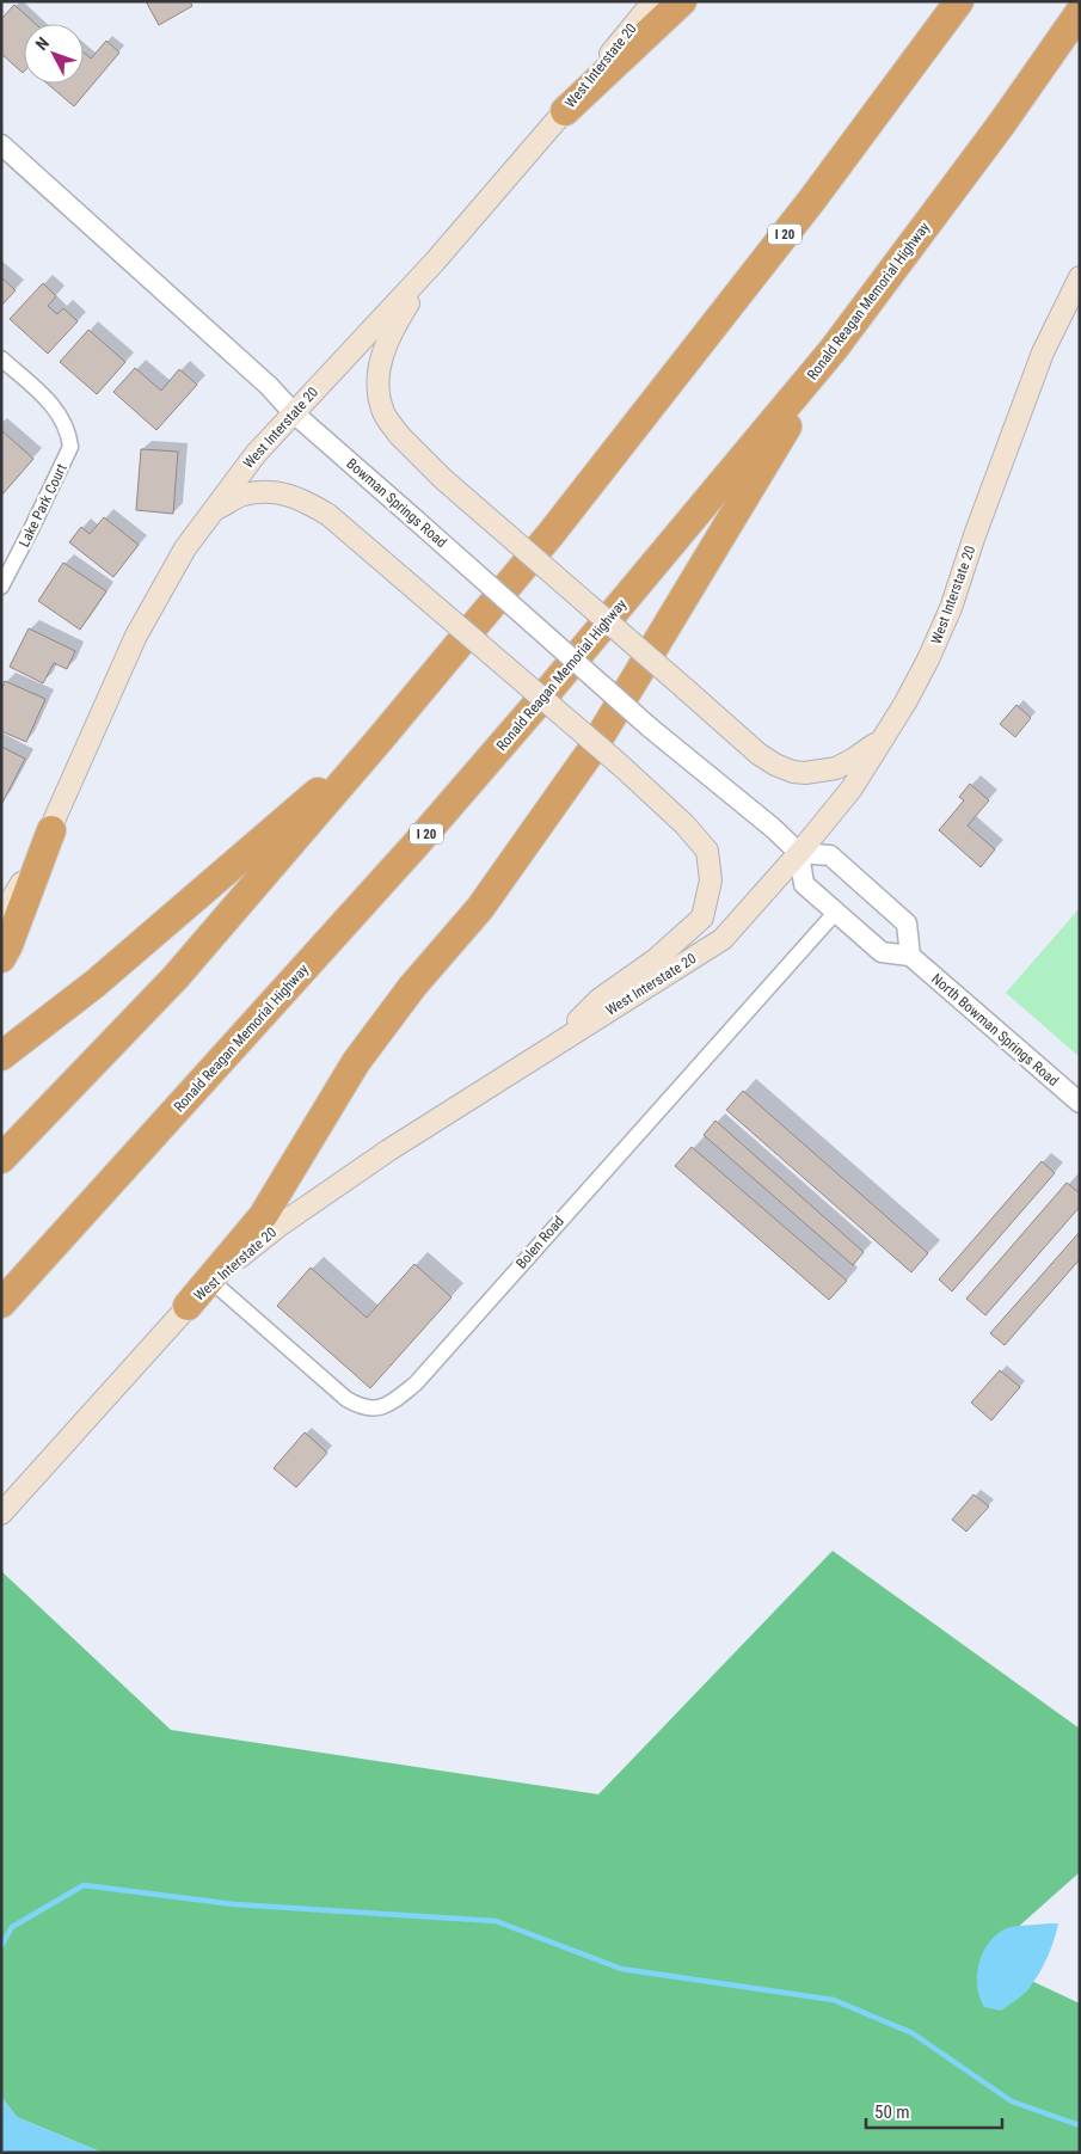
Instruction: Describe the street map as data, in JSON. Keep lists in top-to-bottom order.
{
  "streets": {
    "highway": ["I 20", "Ronald Reagan Memorial Highway"],
    "main road": ["West Interstate 20"],
    "street": [
      "Bowman Springs Road",
      "Lake Park Court",
      "North Bowman Springs Road",
      "Bolen Road"
    ]
  },
  "crossings": [
    ["West Interstate 20", "Bowman Springs Road"],
    ["West Interstate 20", "Bolen Road"]
  ],
  "scale_bar": "50 m",
  "north": "top left"
}
